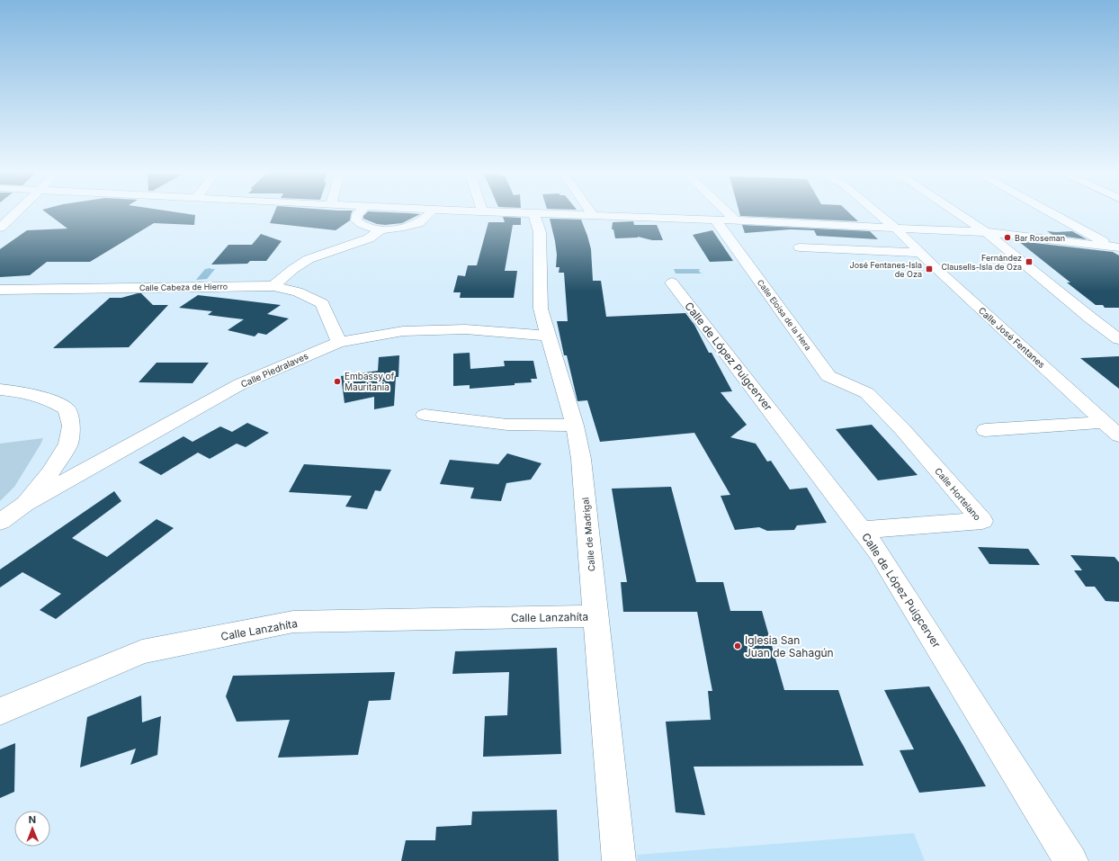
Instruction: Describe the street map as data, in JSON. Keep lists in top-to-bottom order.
{
  "streets": {
    "street": [
      "Calle Cabeza de Hierro",
      "Calle Eloisa de la Hera",
      "Calle José Fentanes",
      "Calle de López Puigcerver",
      "Calle Piedralaves",
      "Calle Hortelano",
      "Calle de Madrigal",
      "Calle Lanzahíta"
    ]
  },
  "crossings": [
    ["Calle Cabeza de Hierro", "Calle Piedralaves"],
    ["Calle Eloisa de la Hera", "Calle Hortelano"],
    ["Calle de López Puigcerver", "Calle Hortelano"],
    ["Calle Piedralaves", "Calle de Madrigal"],
    ["Calle de Madrigal", "Calle Lanzahíta"]
  ],
  "places": {
    "other": ["Bar Roseman", "Embassy of Mauritania", "Iglesia San Juan de Sahagún"],
    "transit": ["Fernández Clausells-Isla de Oza", "José Fentanes-Isla de Oza"]
  },
  "north": "top"
}
